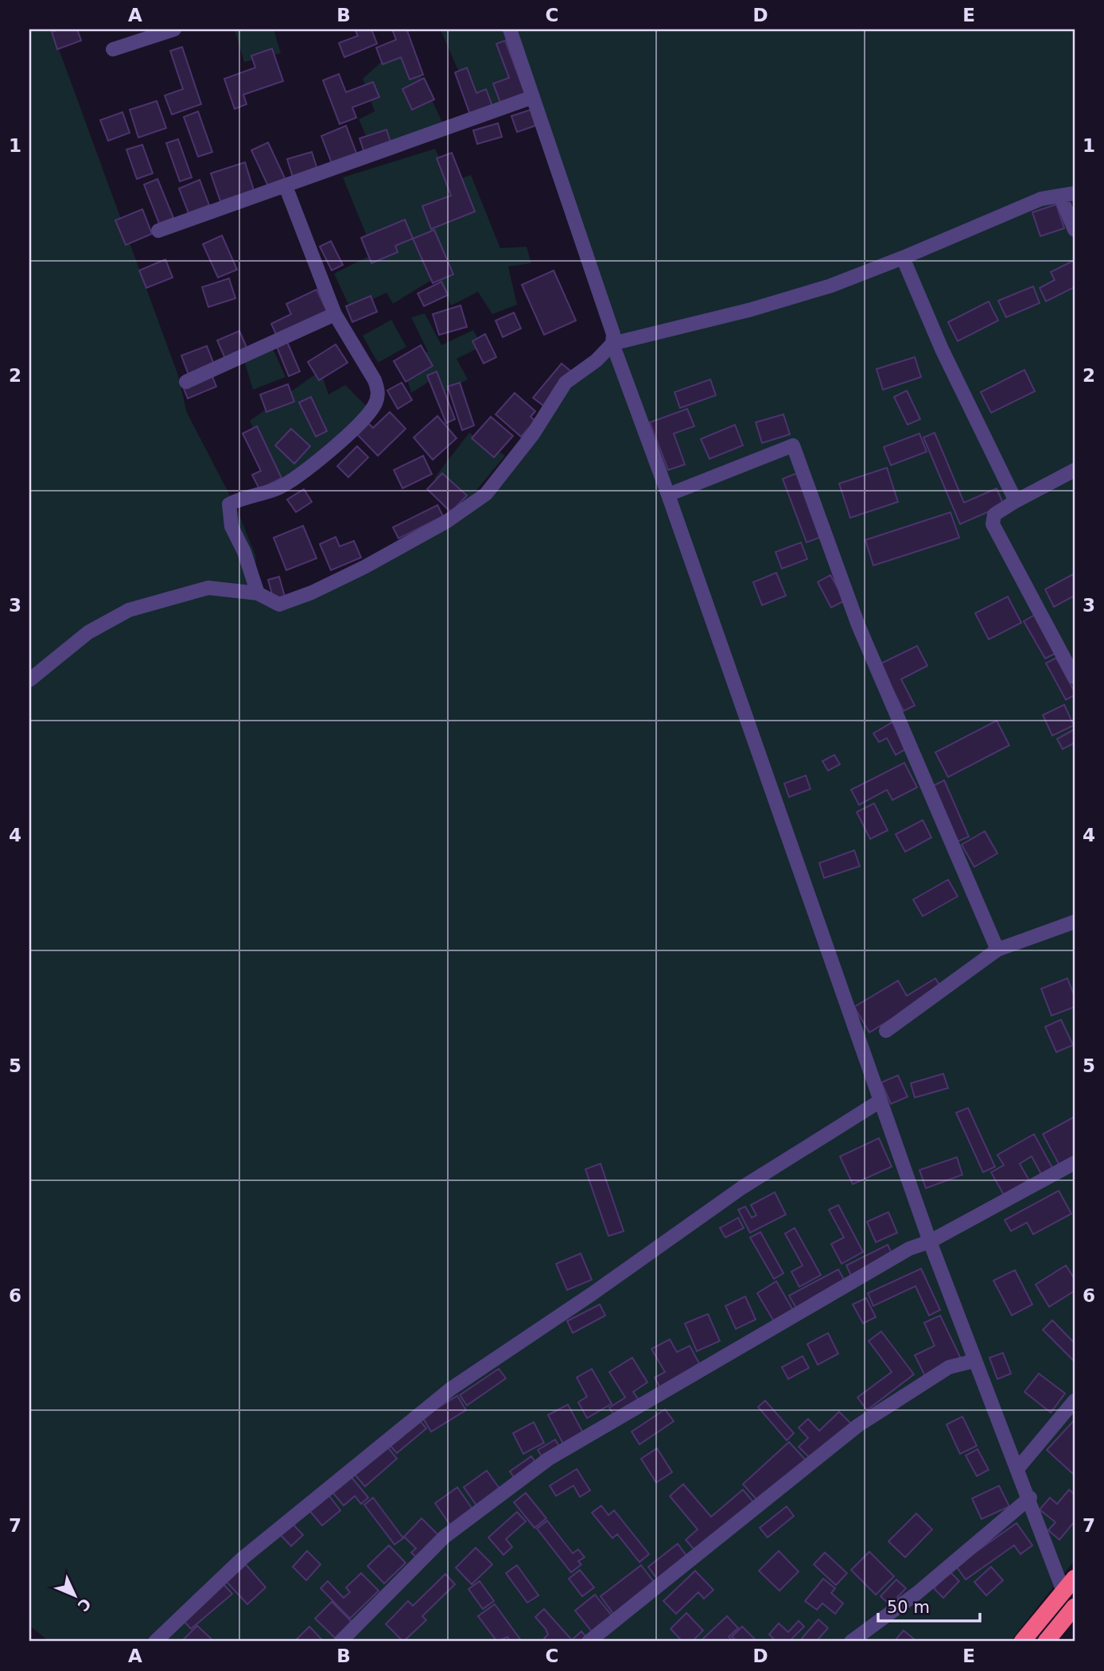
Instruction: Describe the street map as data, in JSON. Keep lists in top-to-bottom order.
{
  "scale_bar": "50 m",
  "north": "bottom right",
  "grid": {
    "columns": [
      "A",
      "B",
      "C",
      "D",
      "E"
    ],
    "rows": [
      "1",
      "2",
      "3",
      "4",
      "5",
      "6",
      "7"
    ]
  }
}
